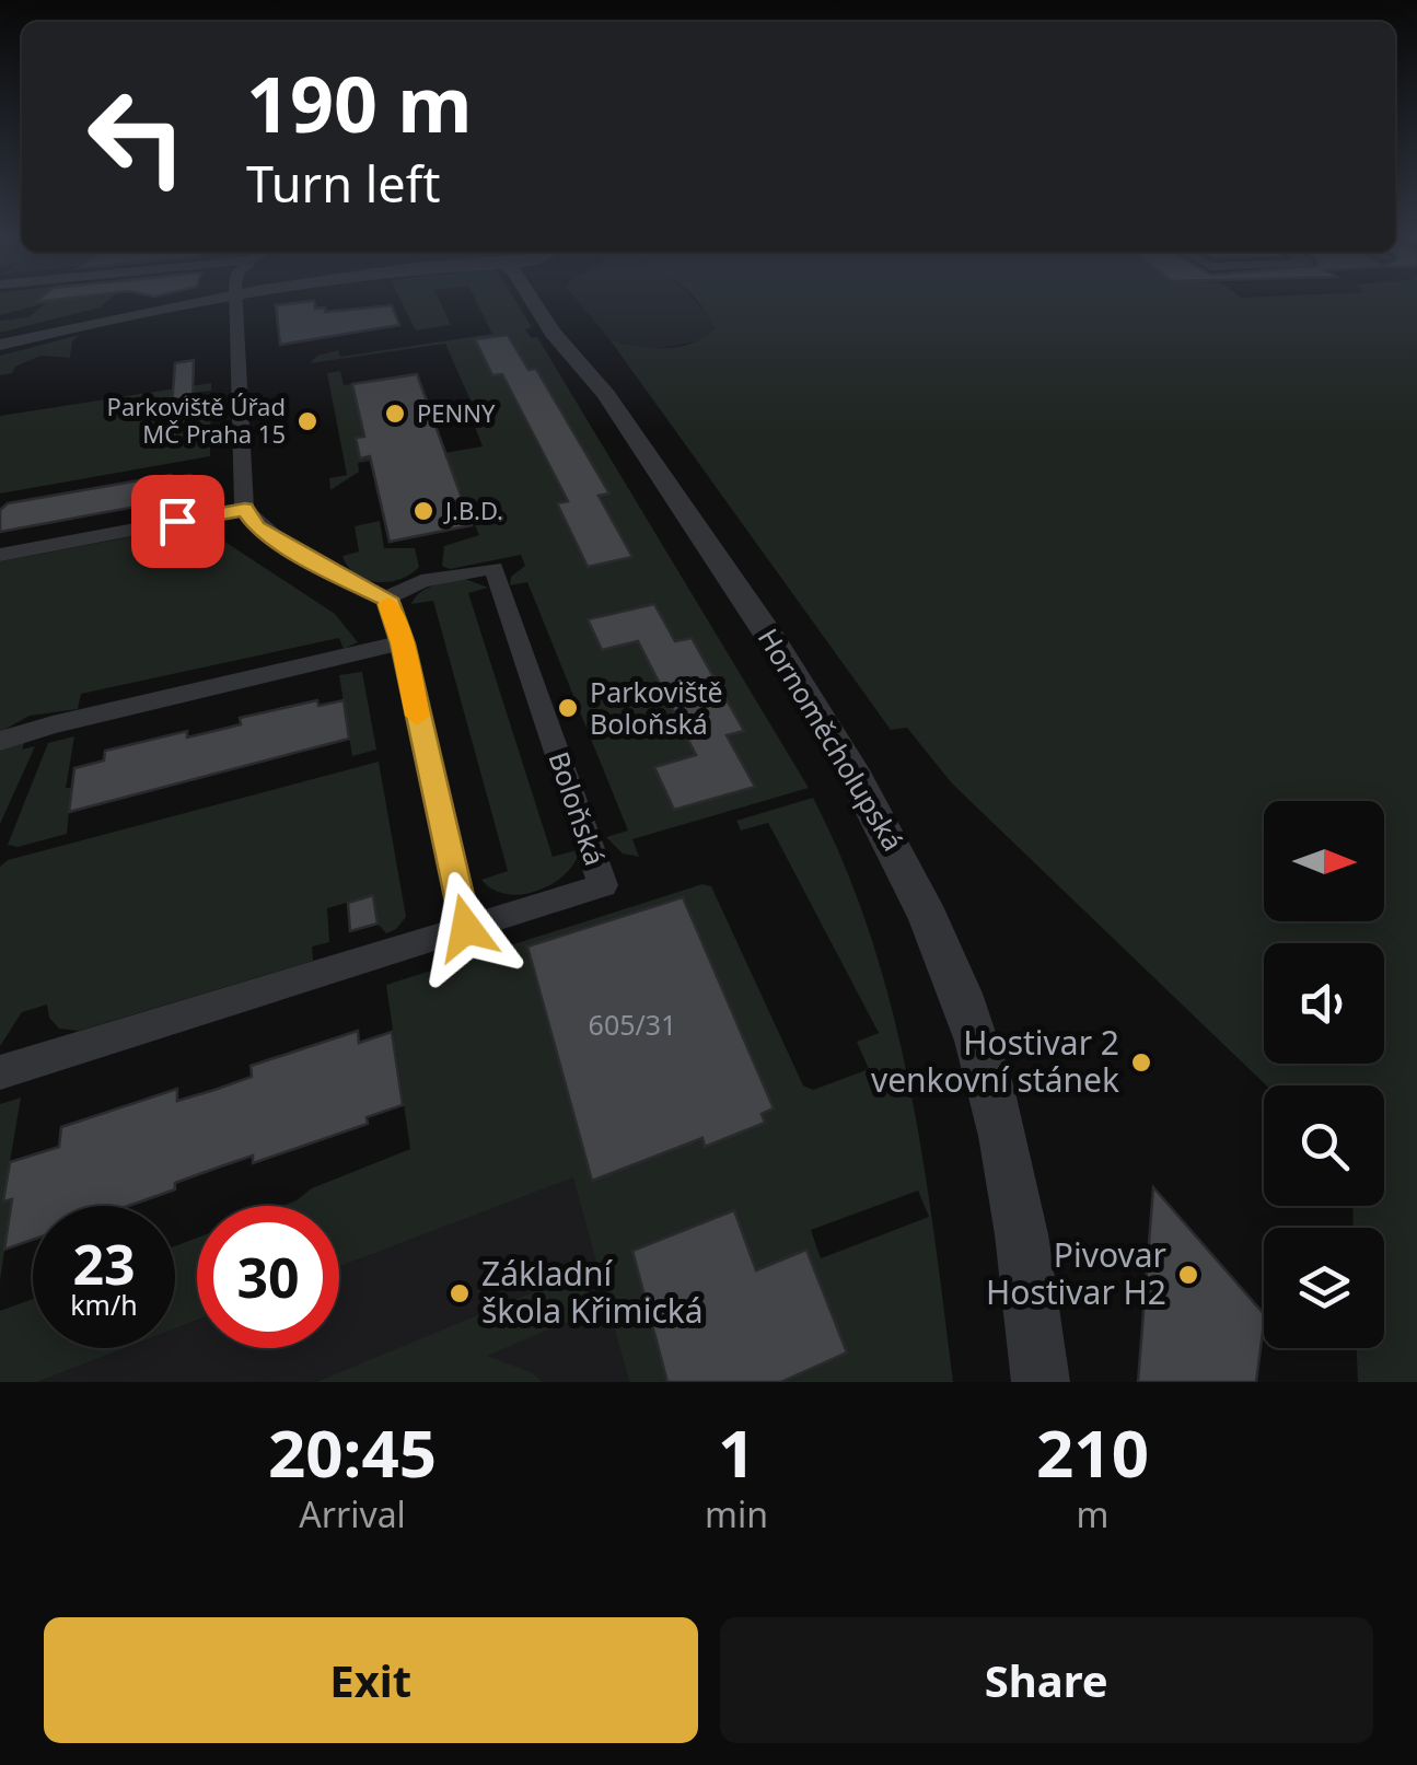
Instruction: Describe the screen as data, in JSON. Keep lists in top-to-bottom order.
{
  "streets": {
    "street": ["Hornoměcholupská", "Boloňská"]
  },
  "places": [
    "PENNY",
    "Parkoviště Úřad MČ Praha 15",
    "J.B.D.",
    "Parkoviště Boloňská",
    "Hostivar 2 venkovní stánek",
    "Pivovar Hostivar H2",
    "Základní škola Křimická"
  ],
  "house_numbers": ["605/31"],
  "north": "right",
  "page": {
    "turn": ["190 m", "Turn left"],
    "speed": "23 km/h",
    "limit": "30",
    "eta": [
      "20:45",
      "Arrival",
      "1",
      "min",
      "210",
      "m"
    ],
    "buttons": ["Exit", "Share"]
  }
}
